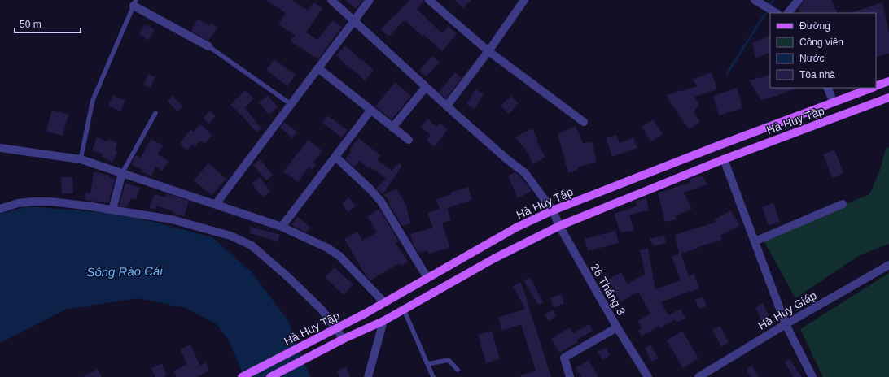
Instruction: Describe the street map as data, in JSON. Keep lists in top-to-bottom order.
{
  "streets": {
    "main road": ["Hà Huy Tập"],
    "street": ["26 Tháng 3", "Hà Huy Giáp"]
  },
  "crossings": [
    ["Hà Huy Tập", "26 Tháng 3"]
  ],
  "water": ["Sông Rào Cái"],
  "legend": [
    "Đường",
    "Công viên",
    "Nước",
    "Tòa nhà"
  ],
  "scale_bar": "50 m"
}
